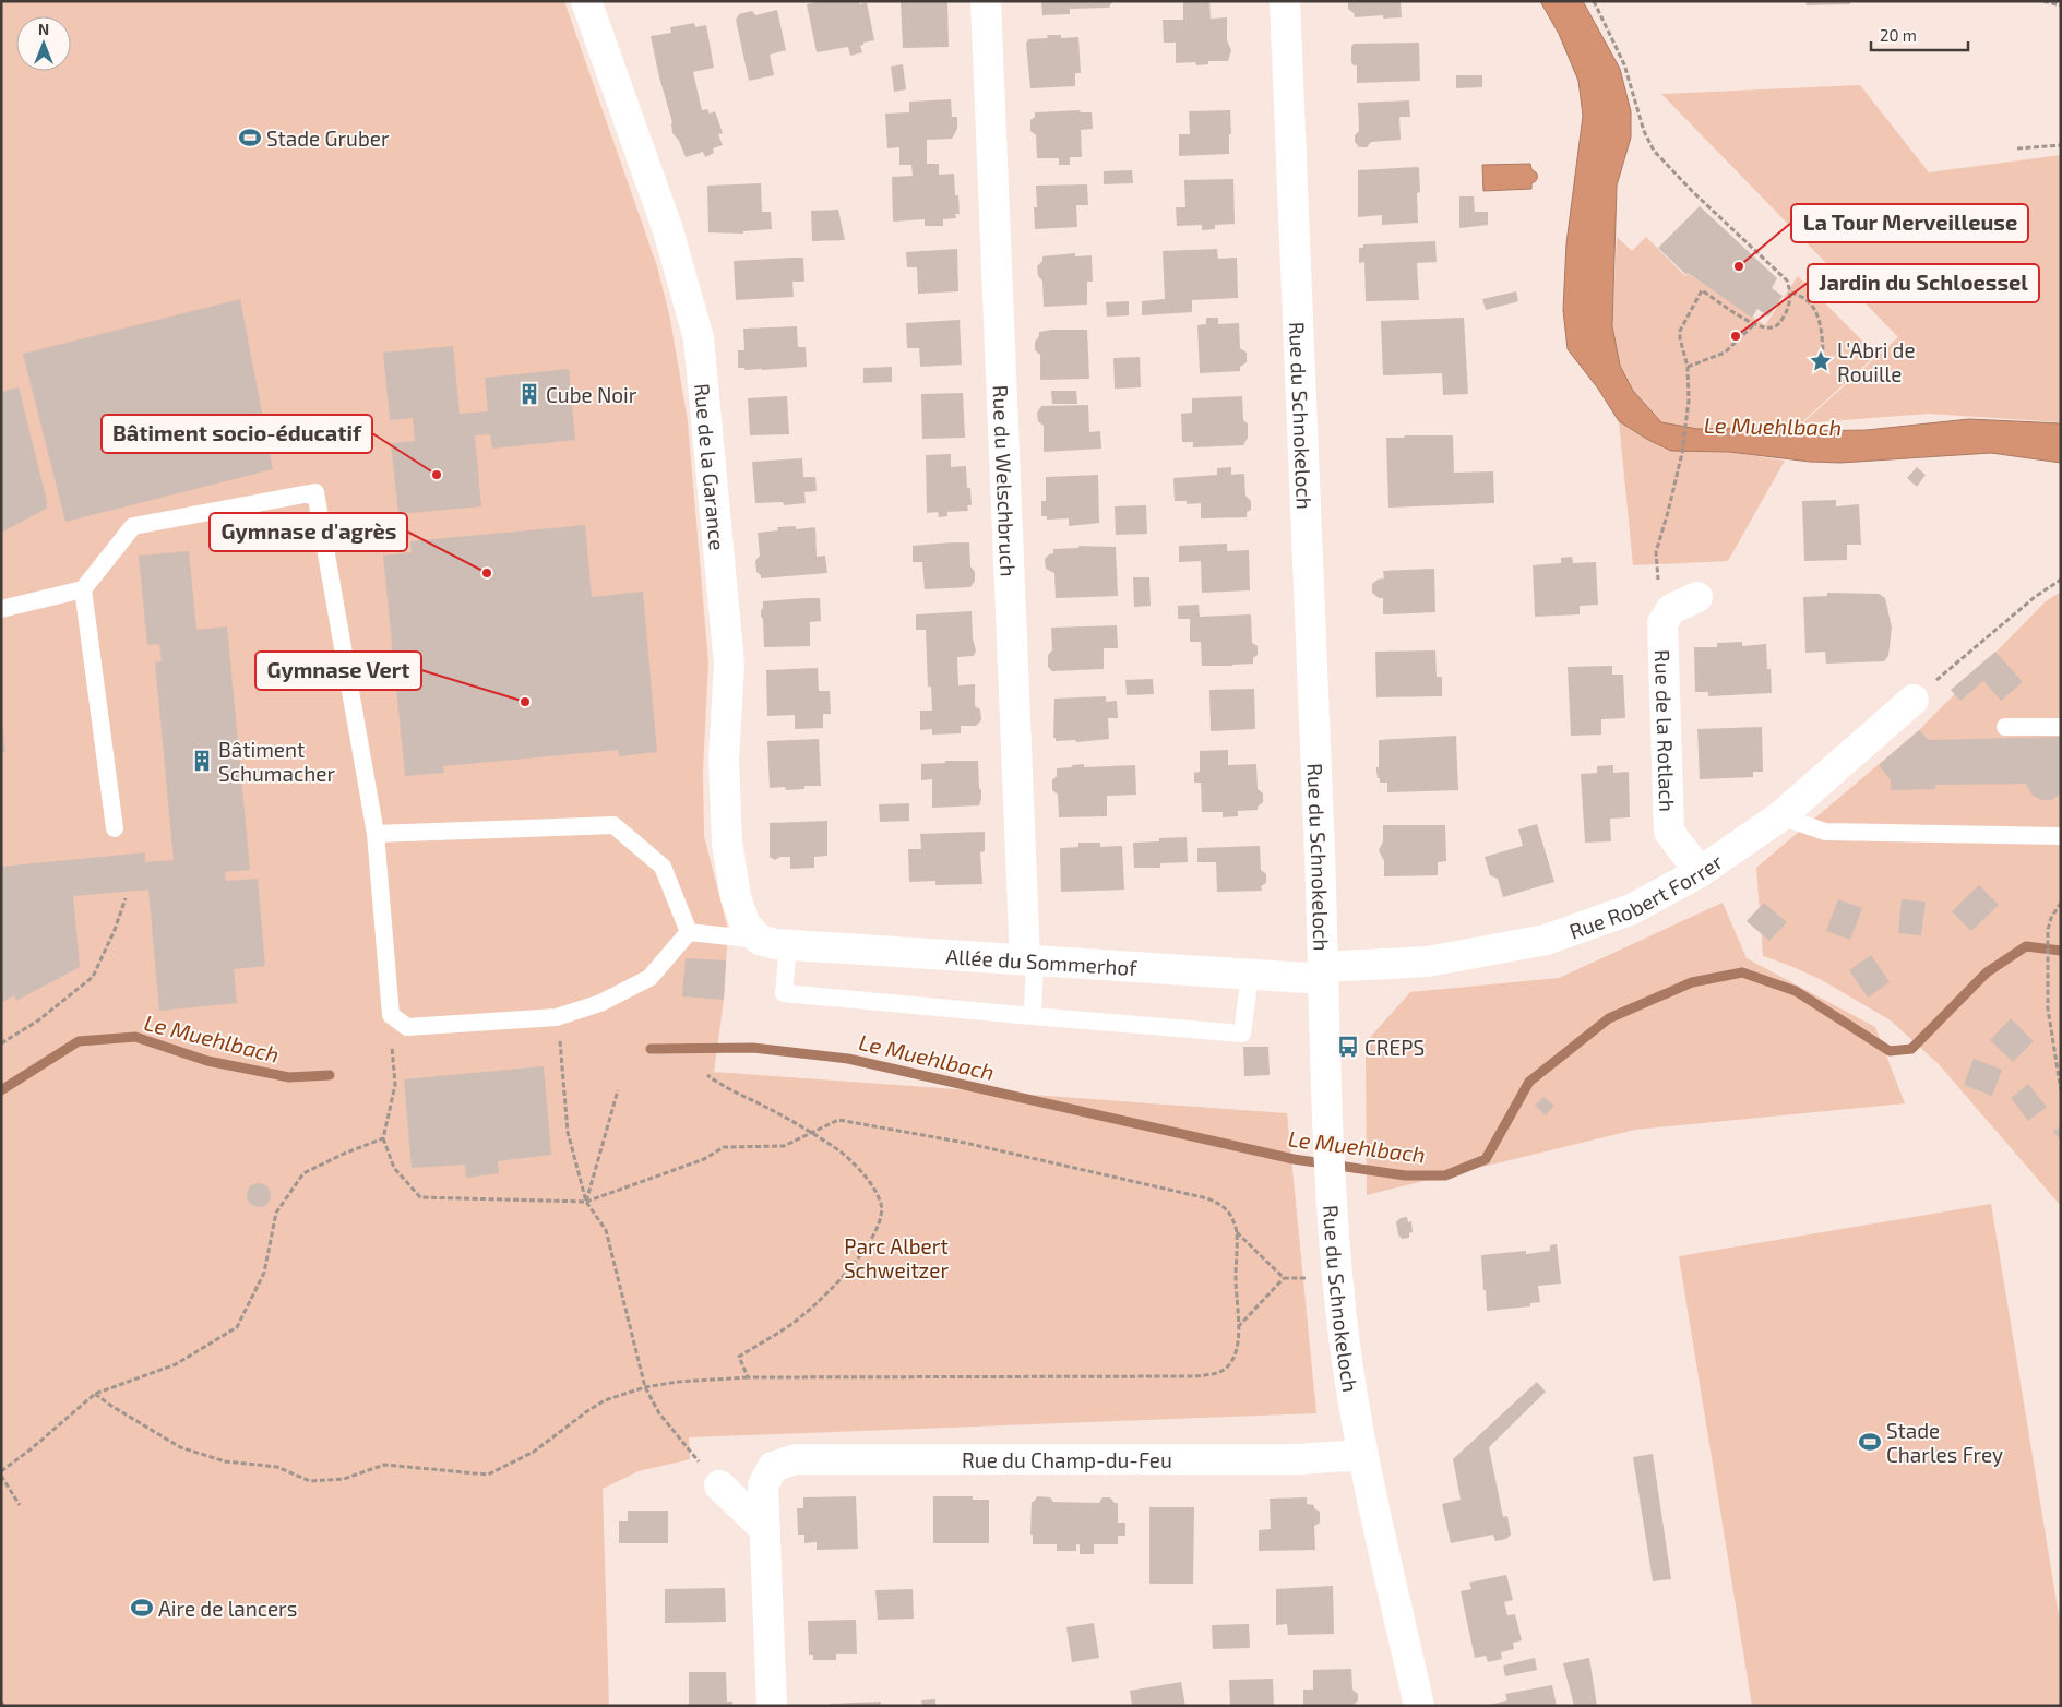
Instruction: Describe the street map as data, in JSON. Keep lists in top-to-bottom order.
{
  "streets": {
    "street": [
      "Rue du Schnokeloch",
      "Rue de la Garance",
      "Rue du Welschbruch",
      "Rue de la Rotlach",
      "Rue Robert Forrer",
      "Allée du Sommerhof",
      "Rue du Champ-du-Feu"
    ]
  },
  "crossings": [
    ["Rue du Schnokeloch", "Rue Robert Forrer"],
    ["Rue du Schnokeloch", "Allée du Sommerhof"],
    ["Rue du Schnokeloch", "Rue du Champ-du-Feu"],
    ["Rue de la Garance", "Allée du Sommerhof"],
    ["Rue du Welschbruch", "Allée du Sommerhof"],
    ["Rue de la Rotlach", "Rue Robert Forrer"],
    ["Rue Robert Forrer", "Allée du Sommerhof"]
  ],
  "water": ["Le Muehlbach"],
  "parks": ["Parc Albert Schweitzer"],
  "places": {
    "sports": ["Stade Gruber", "Stade Charles Frey", "Aire de lancers"],
    "other": [
      "La Tour Merveilleuse",
      "Jardin du Schloessel",
      "Bâtiment socio-éducatif",
      "Gymnase d'agrès",
      "Gymnase Vert"
    ],
    "place": ["L'Abri de Rouille"],
    "building": ["Cube Noir", "Bâtiment Schumacher"],
    "bus stop": ["CREPS"]
  },
  "scale_bar": "20 m",
  "north": "top"
}
